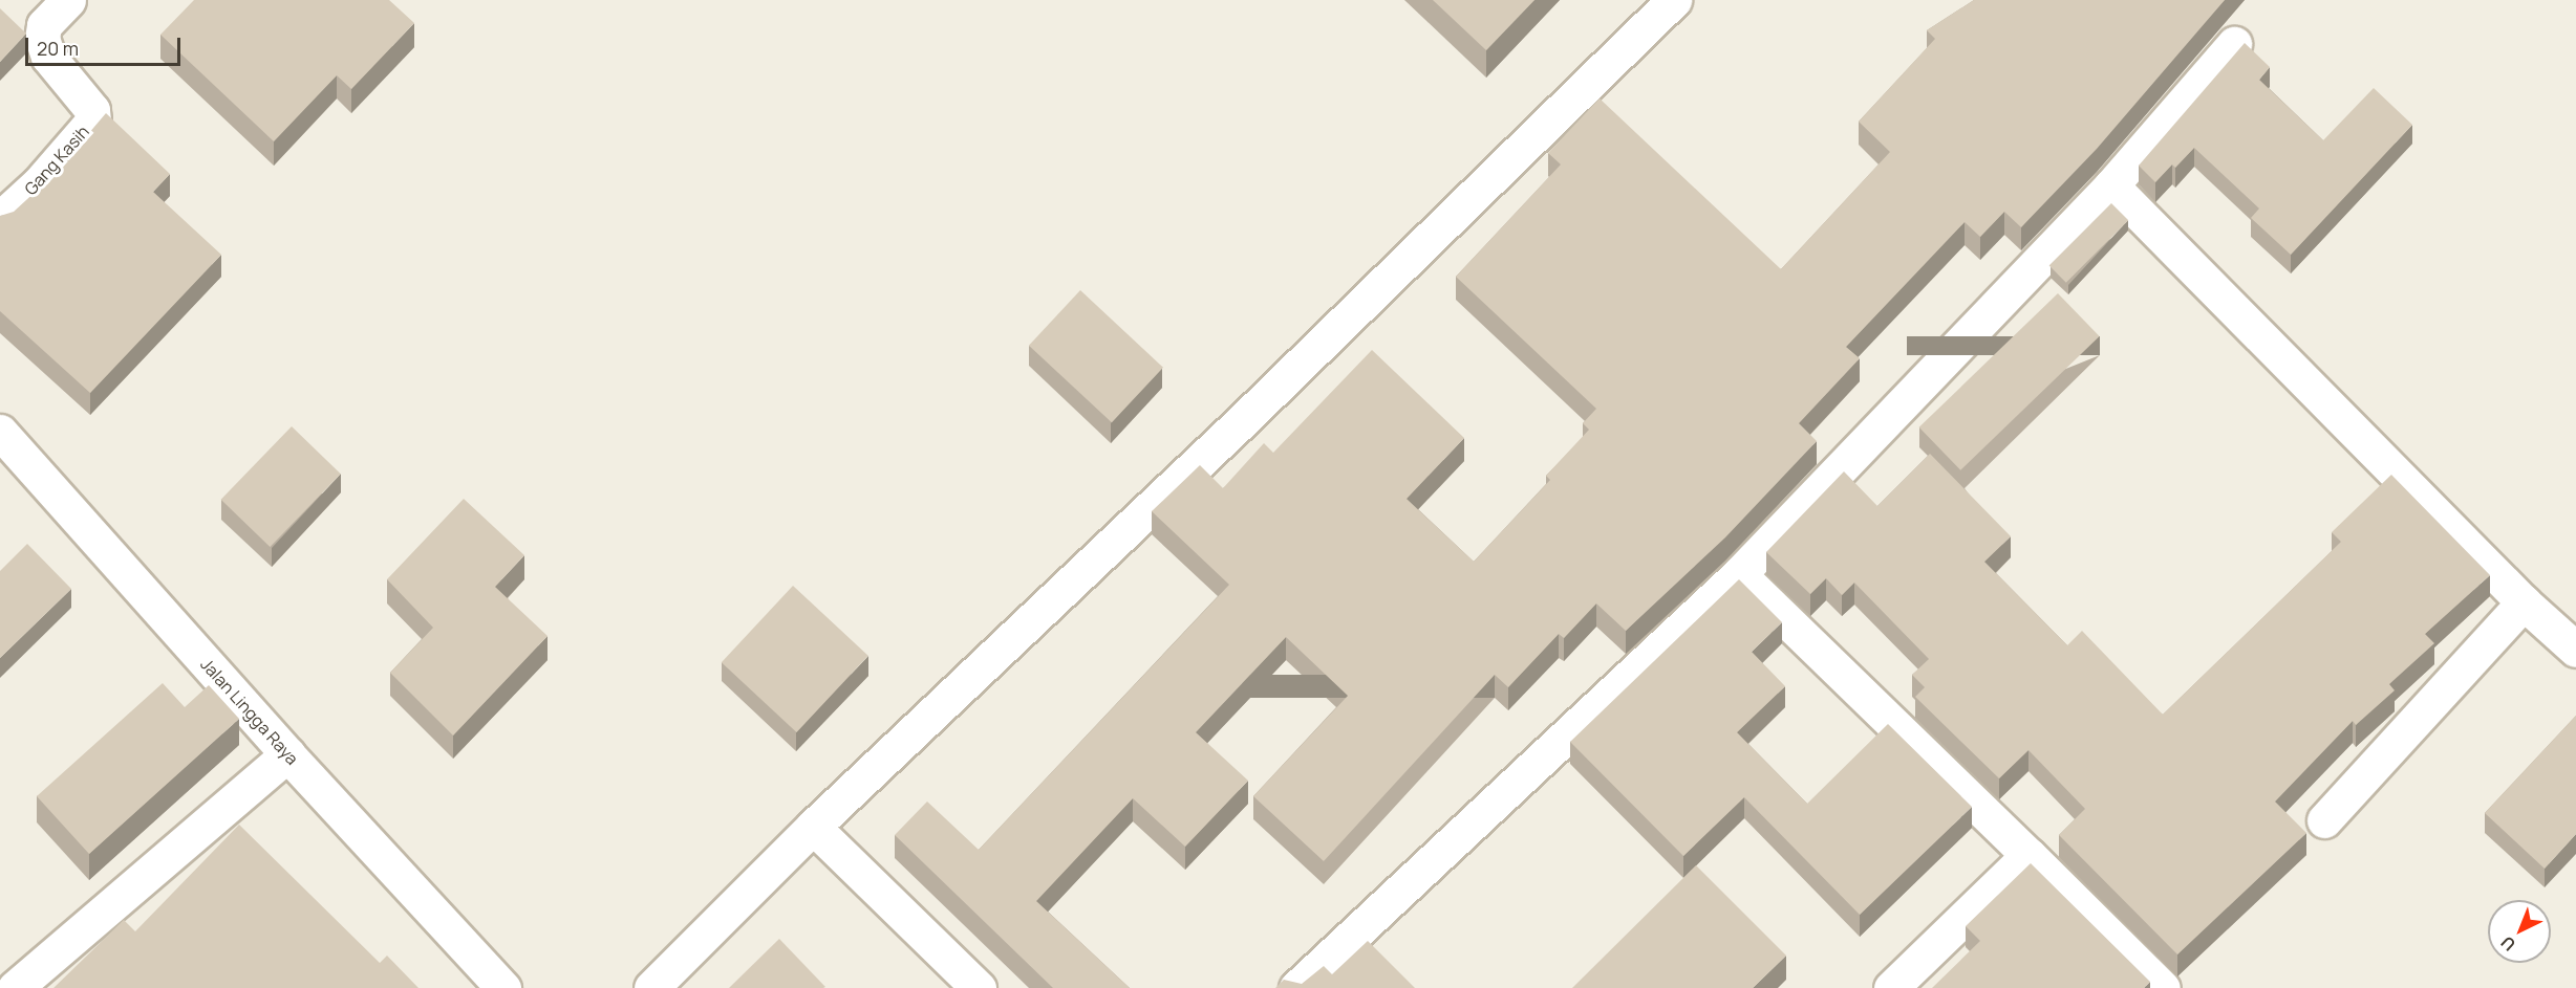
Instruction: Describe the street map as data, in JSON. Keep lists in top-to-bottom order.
{
  "streets": {
    "street": ["Gang Kasih", "Jalan Lingga Raya"]
  },
  "scale_bar": "20 m",
  "north": "bottom left"
}
